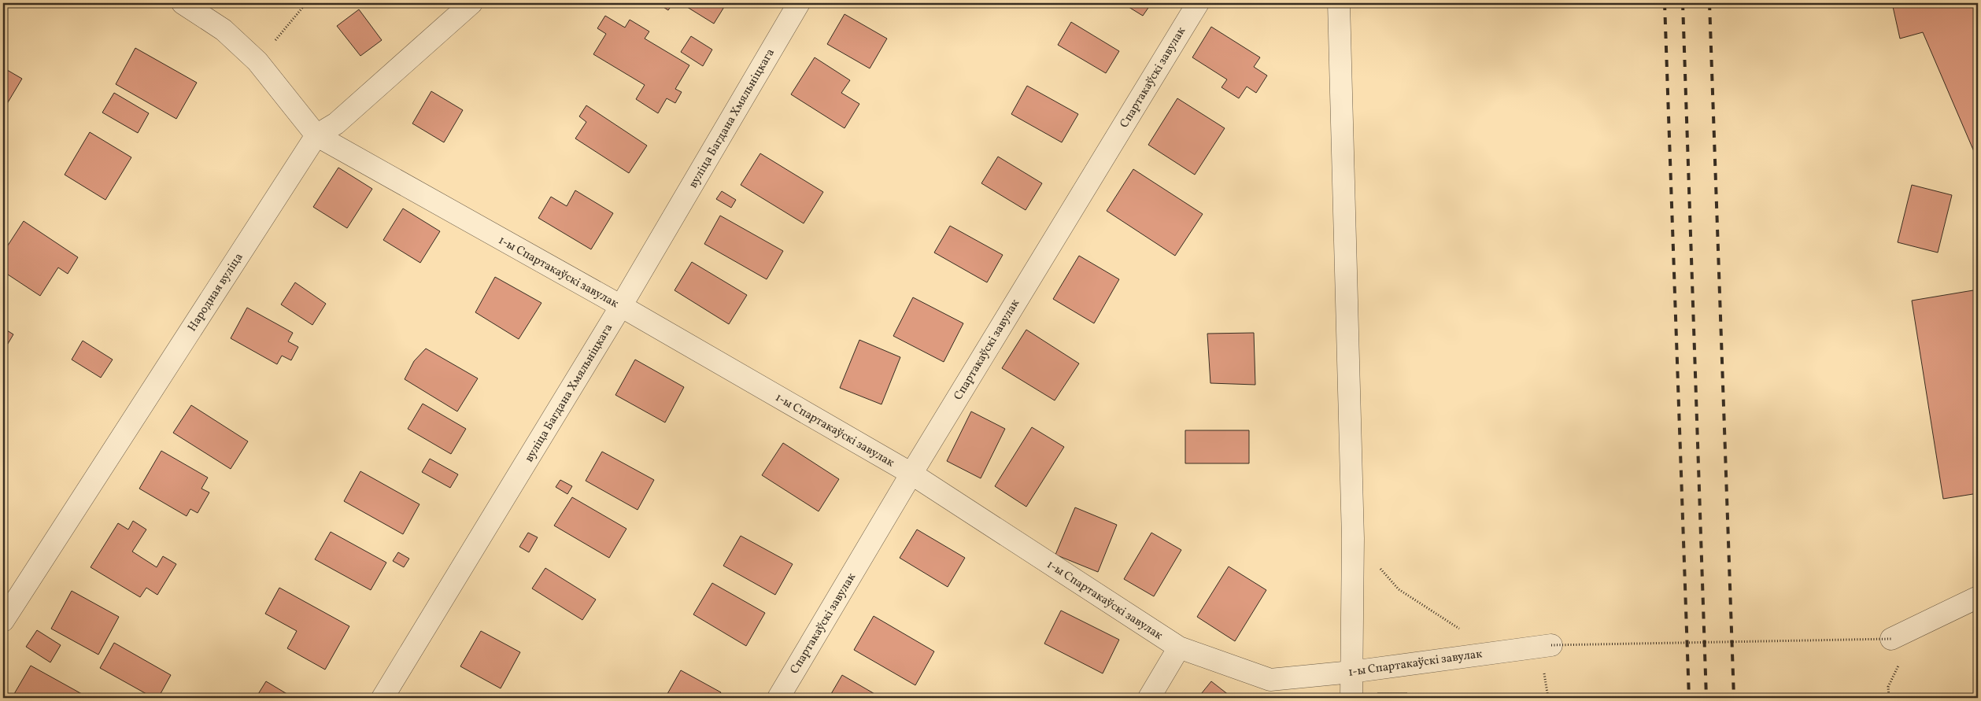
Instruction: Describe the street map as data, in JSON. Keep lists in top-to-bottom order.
{
  "streets": {
    "street": [
      "Спартакаўскі завулак",
      "вуліца Багдана Хмяльніцкага",
      "1-ы Спартакаўскі завулак",
      "Народная вуліца"
    ]
  },
  "crossings": [
    ["Спартакаўскі завулак", "1-ы Спартакаўскі завулак"],
    ["вуліца Багдана Хмяльніцкага", "1-ы Спартакаўскі завулак"],
    ["1-ы Спартакаўскі завулак", "Народная вуліца"]
  ]
}
